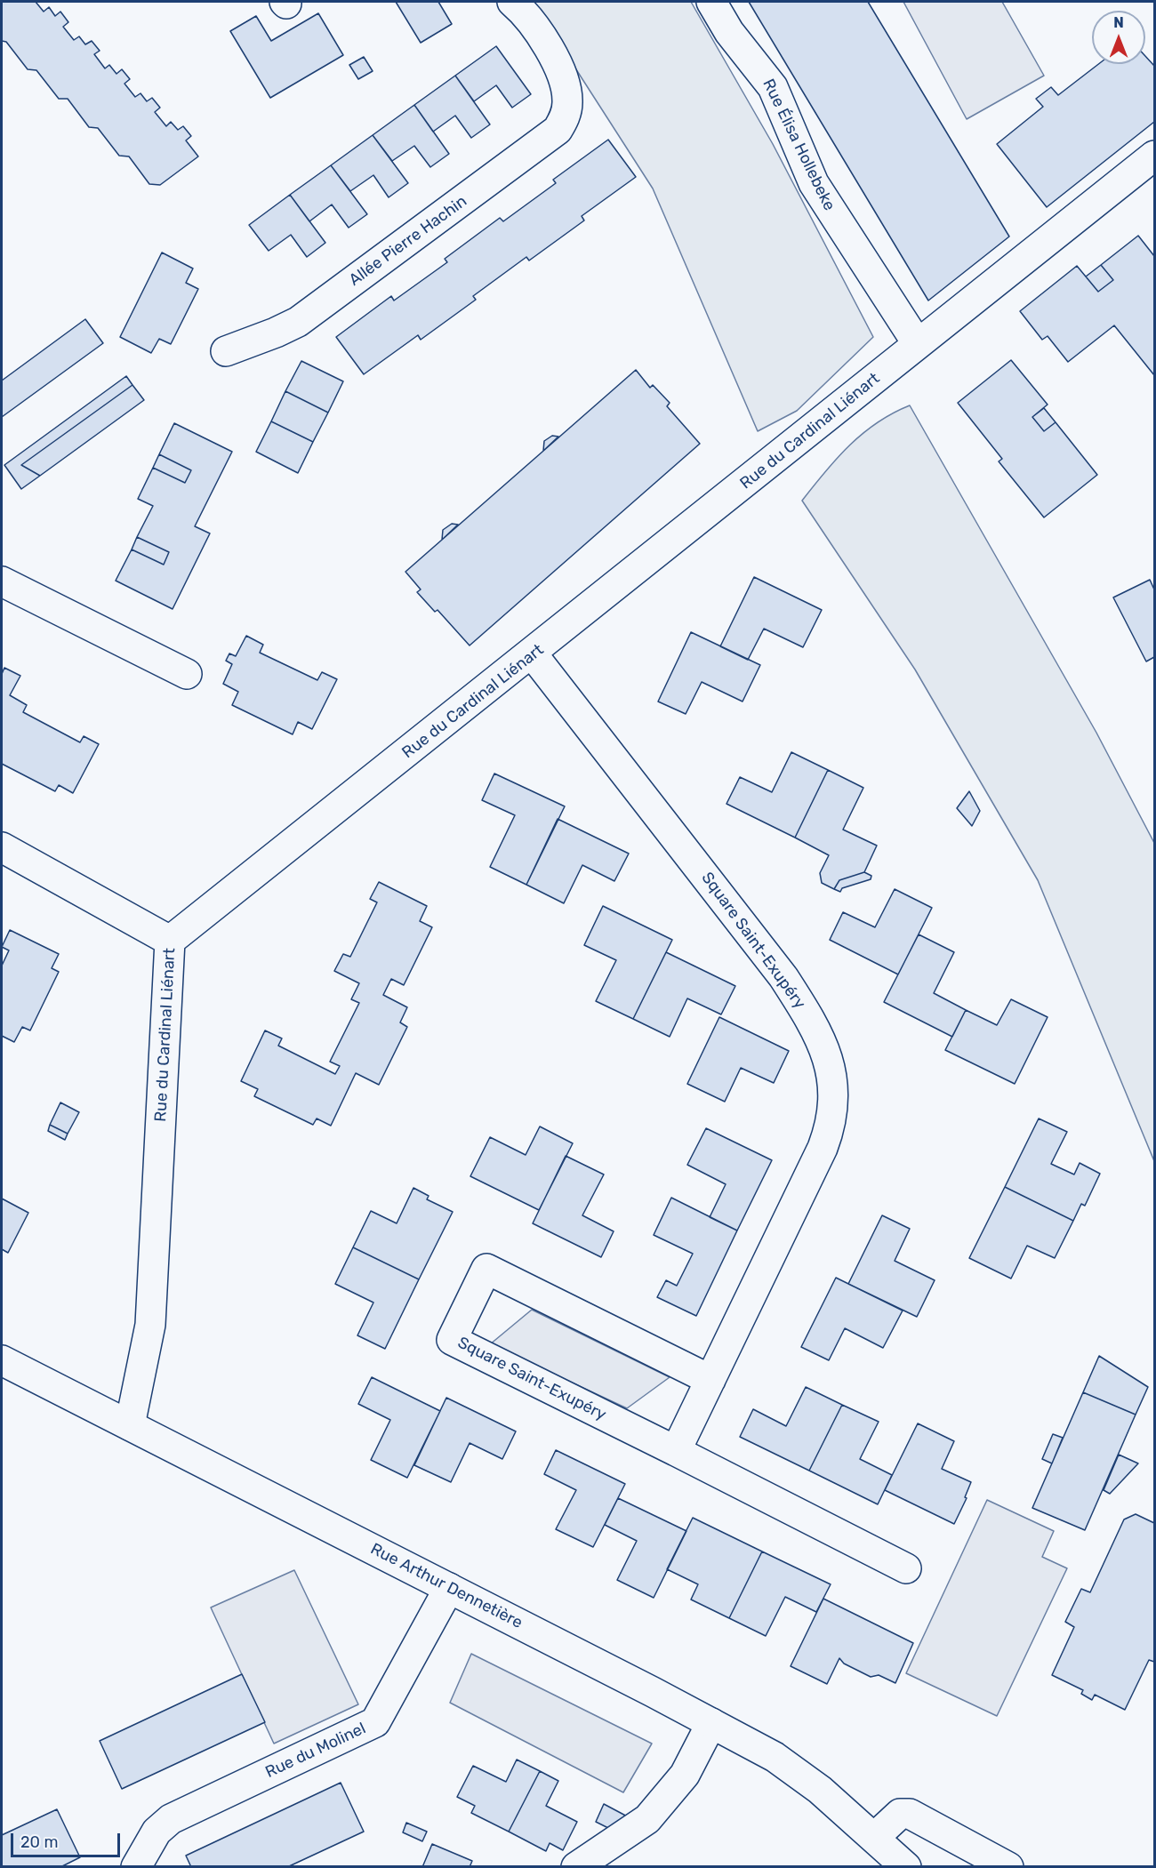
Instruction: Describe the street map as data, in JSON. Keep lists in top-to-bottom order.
{
  "streets": {
    "street": [
      "Rue Élisa Hollebeke",
      "Allée Pierre Hachin",
      "Rue du Cardinal Liénart",
      "Square Saint-Exupéry",
      "Rue Arthur Dennetière",
      "Rue du Molinel"
    ]
  },
  "crossings": [
    ["Rue Élisa Hollebeke", "Rue du Cardinal Liénart"],
    ["Rue du Cardinal Liénart", "Square Saint-Exupéry"],
    ["Rue du Cardinal Liénart", "Rue Arthur Dennetière"],
    ["Rue Arthur Dennetière", "Rue du Molinel"]
  ],
  "scale_bar": "20 m",
  "north": "top"
}
